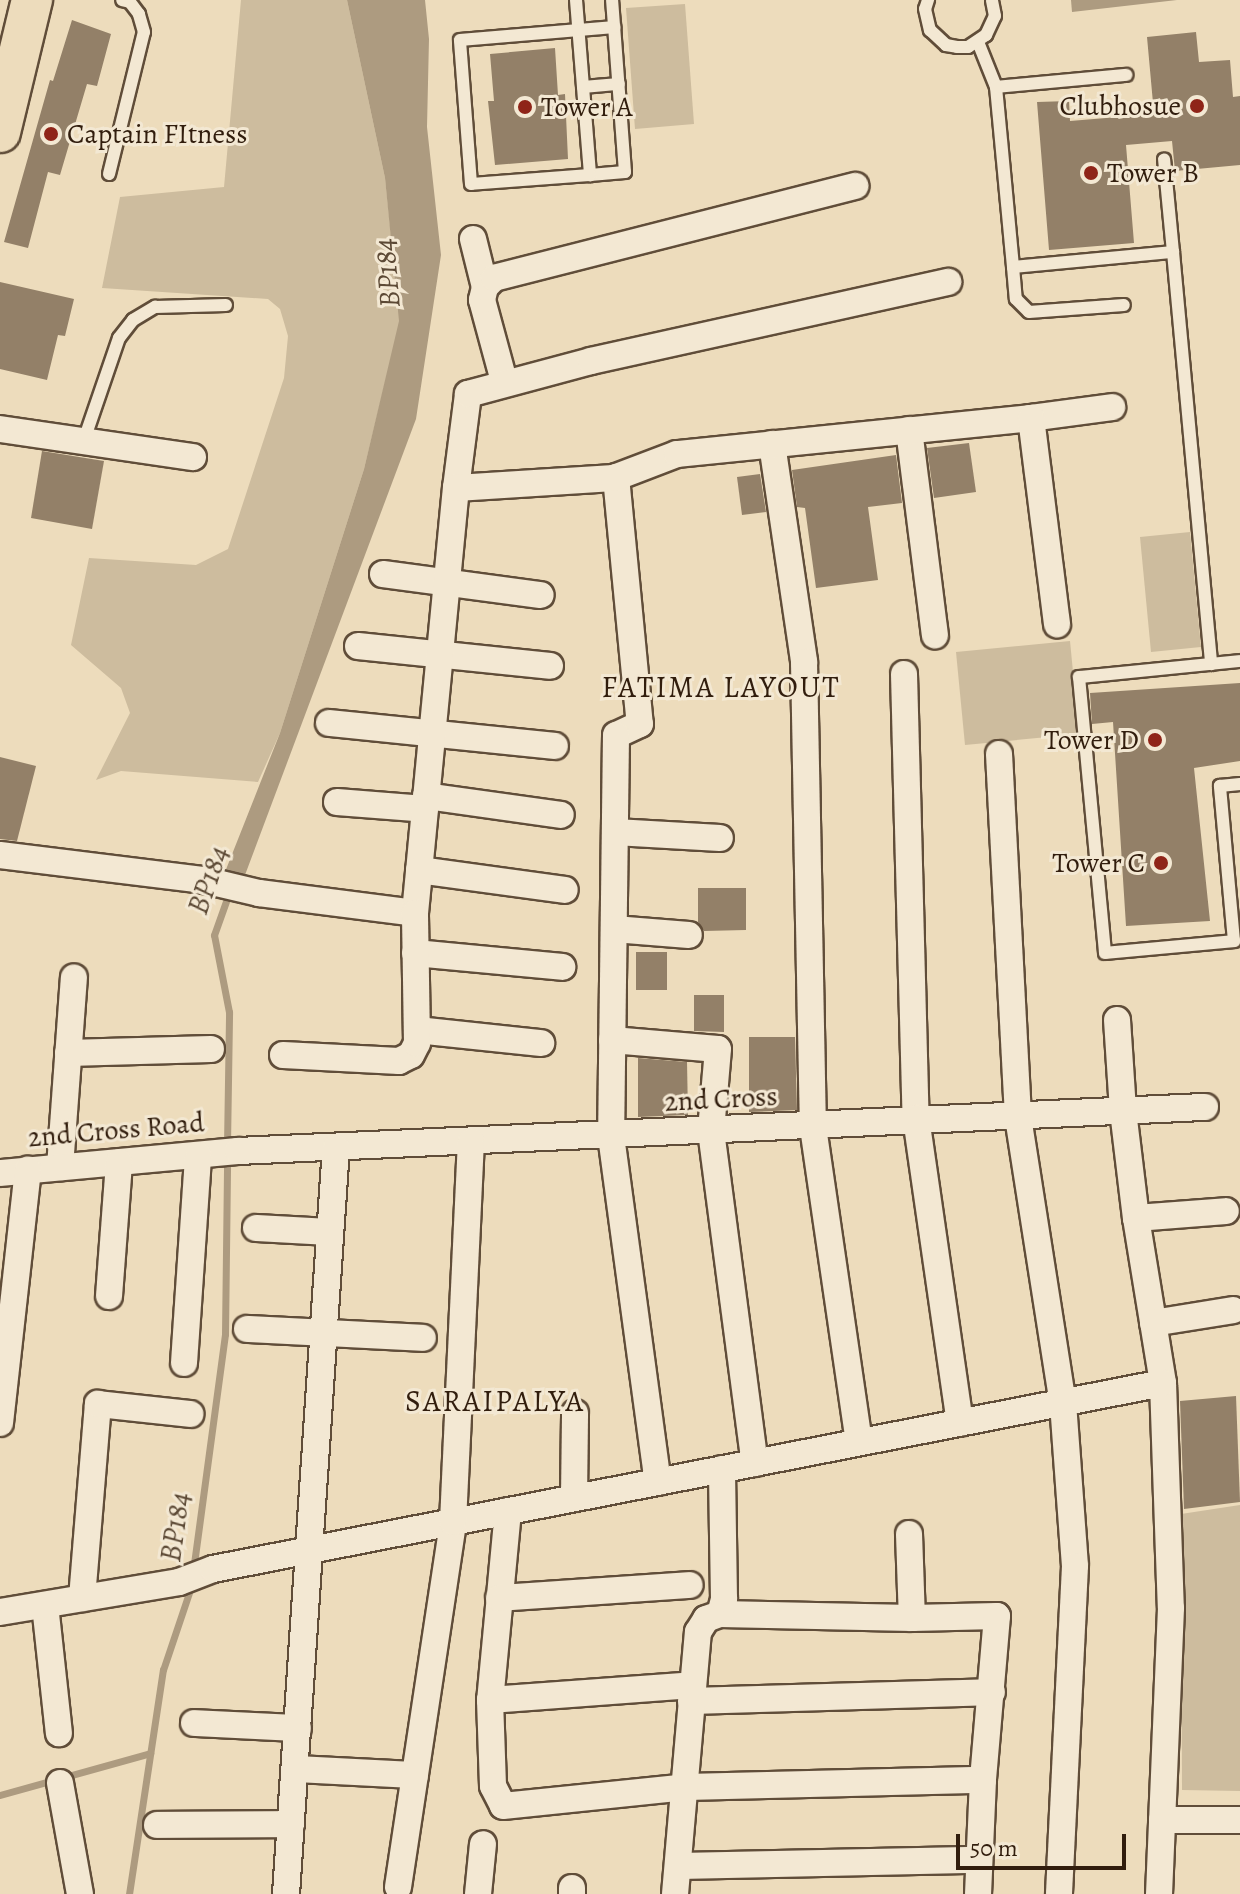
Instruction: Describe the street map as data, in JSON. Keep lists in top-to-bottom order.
{
  "streets": {
    "street": ["2nd Cross", "2nd Cross Road"]
  },
  "crossings": [
    ["2nd Cross", "2nd Cross Road"]
  ],
  "districts": ["FATIMA LAYOUT", "SARAIPALYA"],
  "water": ["BP184"],
  "places": [
    "Clubhosue",
    "Tower A",
    "Captain FItness",
    "Tower B",
    "Tower D",
    "Tower C"
  ],
  "scale_bar": "50 m"
}
